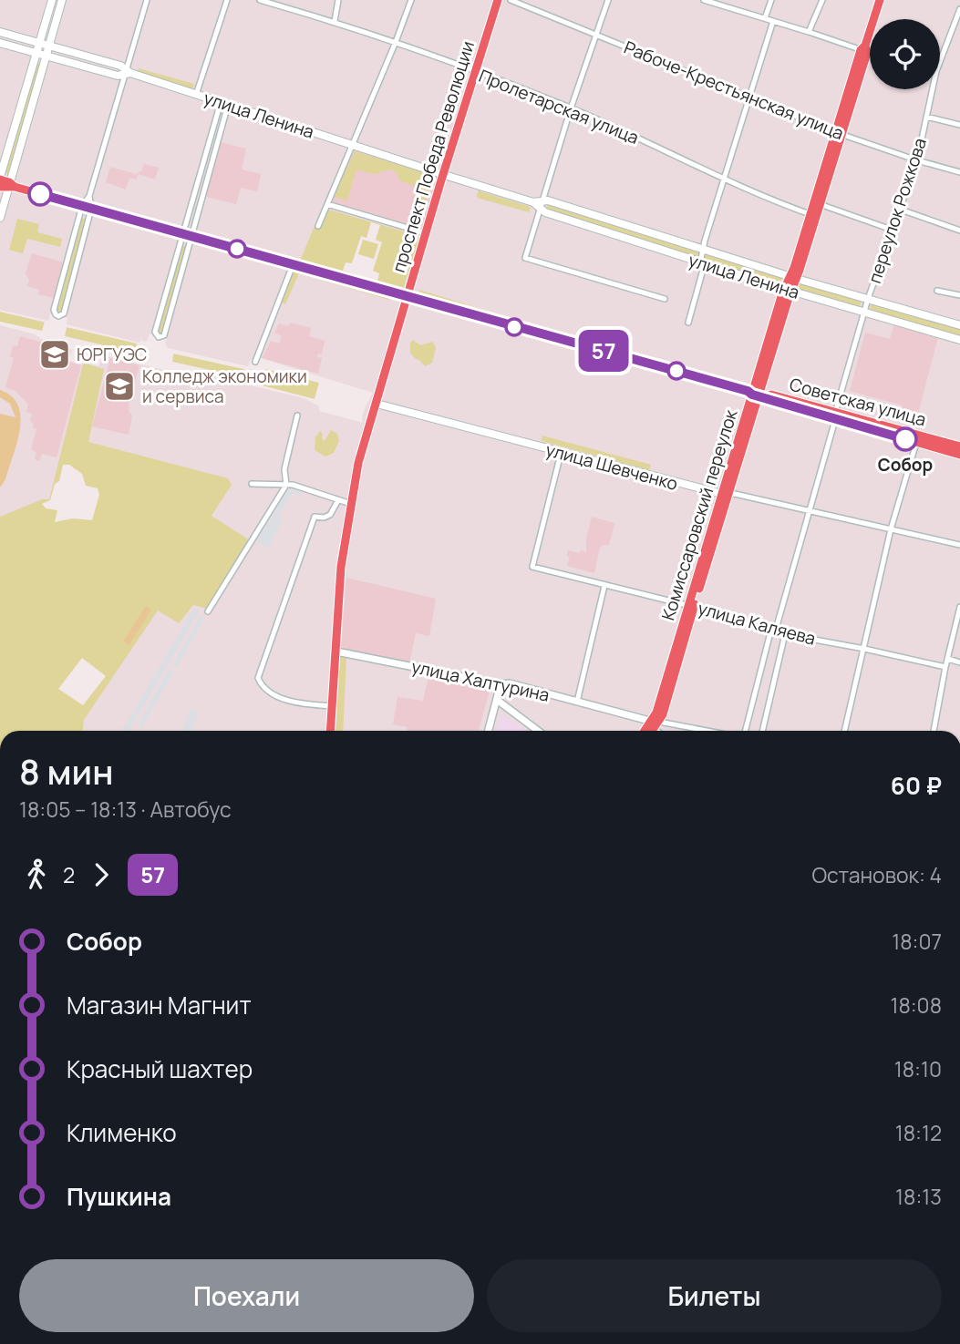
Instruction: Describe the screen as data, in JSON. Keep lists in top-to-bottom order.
{
  "streets": {
    "main road": [
      "улица Ленина",
      "проспект Победа Революции",
      "Советская улица",
      "улица Шевченко",
      "Комиссаровский переулок"
    ],
    "street": [
      "Рабоче-Крестьянская улица",
      "Пролетарская улица",
      "переулок Рожкова",
      "улица Каляева",
      "улица Халтурина"
    ]
  },
  "crossings": [
    ["Рабоче-Крестьянская улица", "переулок Рожкова"],
    ["Рабоче-Крестьянская улица", "Комиссаровский переулок"],
    ["Пролетарская улица", "проспект Победа Революции"],
    ["Пролетарская улица", "Комиссаровский переулок"],
    ["улица Ленина", "проспект Победа Революции"],
    ["улица Ленина", "переулок Рожкова"],
    ["улица Ленина", "Комиссаровский переулок"],
    ["проспект Победа Революции", "Советская улица"],
    ["проспект Победа Революции", "улица Шевченко"],
    ["проспект Победа Революции", "улица Халтурина"],
    ["переулок Рожкова", "Советская улица"],
    ["переулок Рожкова", "улица Шевченко"],
    ["переулок Рожкова", "улица Каляева"],
    ["Советская улица", "Комиссаровский переулок"],
    ["улица Шевченко", "Комиссаровский переулок"],
    ["улица Шевченко", "улица Каляева"],
    ["Комиссаровский переулок", "улица Каляева"],
    ["Комиссаровский переулок", "улица Халтурина"]
  ],
  "places": {
    "school or university": ["ЮРГУЭС", "Колледж экономики и сервиса"],
    "other": ["Собор"]
  },
  "lines": ["bus line 57"],
  "page": {
    "on_map": "57",
    "heading": ["8 мин", "18:05 – 18:13 · Автобус", "60 ₽"],
    "legs": ["2", "57", "Остановок: 4"],
    "list": [
      {
        "name": "Собор",
        "value": "18:07"
      },
      {
        "name": "Магазин Магнит",
        "value": "18:08"
      },
      {
        "name": "Красный шахтер",
        "value": "18:10"
      },
      {
        "name": "Клименко",
        "value": "18:12"
      },
      {
        "name": "Пушкина",
        "value": "18:13"
      }
    ],
    "buttons": ["Поехали", "Билеты"]
  }
}
